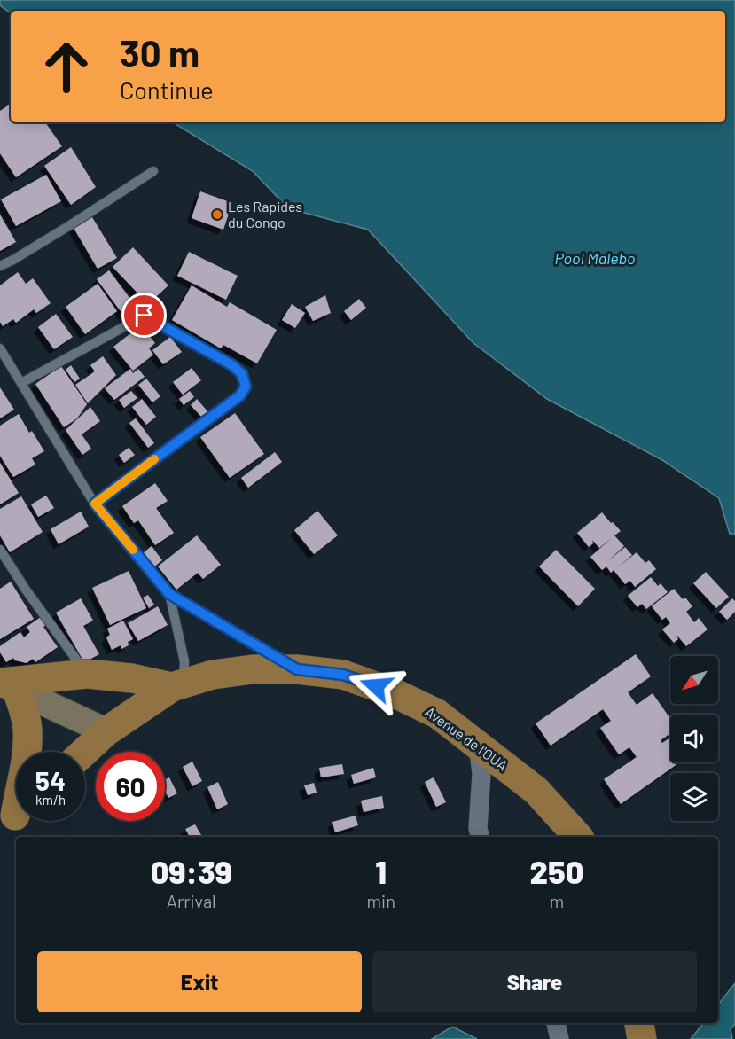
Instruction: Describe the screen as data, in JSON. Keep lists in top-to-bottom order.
{
  "streets": {
    "main road": ["Avenue de l'OUA"]
  },
  "water": ["Pool Malebo"],
  "places": ["Les Rapides du Congo"],
  "north": "bottom left",
  "page": {
    "turn": ["30 m", "Continue"],
    "speed": "54 km/h",
    "limit": "60",
    "eta": [
      "09:39",
      "Arrival",
      "1",
      "min",
      "250",
      "m"
    ],
    "buttons": ["Exit", "Share"]
  }
}
